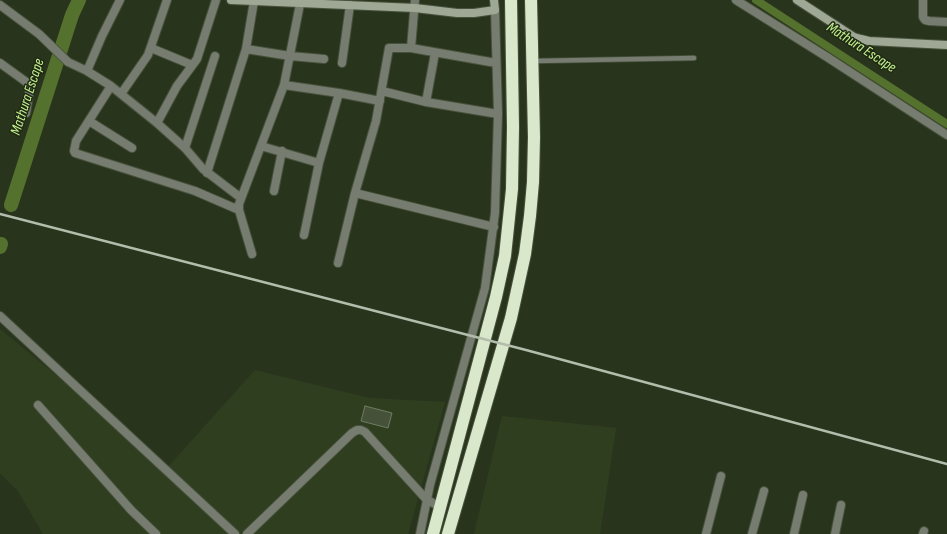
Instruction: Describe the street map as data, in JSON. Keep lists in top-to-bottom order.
{
  "water": ["Mathura Escape"]
}
